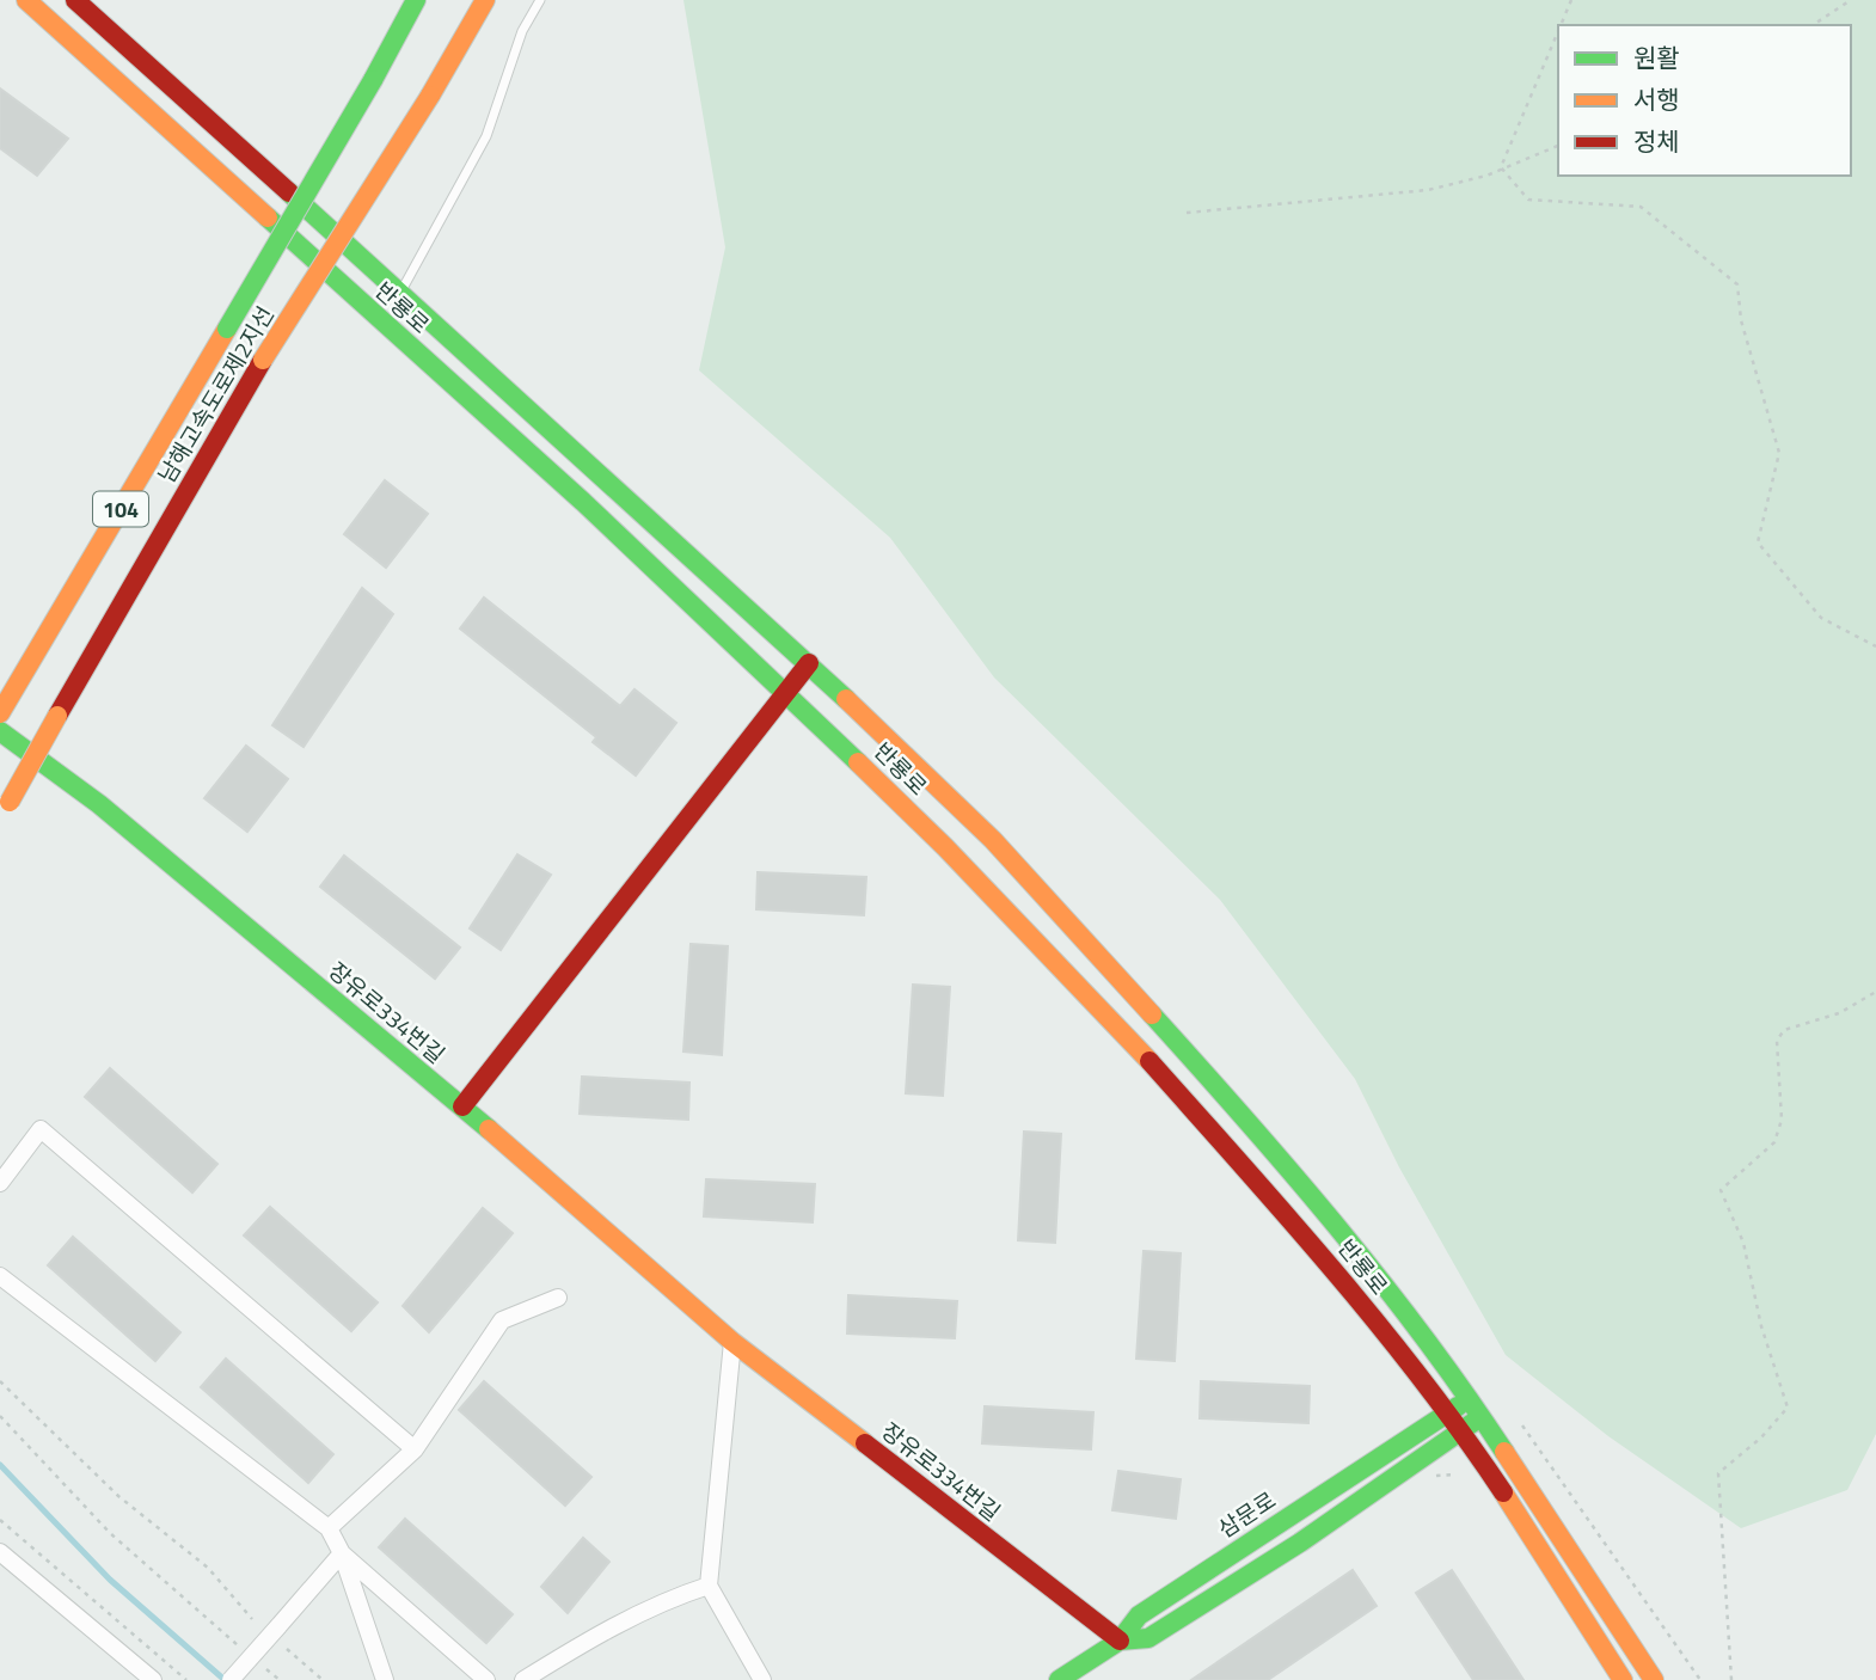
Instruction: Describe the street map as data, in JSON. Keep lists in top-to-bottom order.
{
  "streets": {
    "main road": [
      "반룡로",
      "남해고속도로제2지선",
      "104",
      "장유로334번길",
      "삼문로"
    ]
  },
  "crossings": [
    ["반룡로", "삼문로"],
    ["장유로334번길", "삼문로"]
  ],
  "legend": ["원활", "서행", "정체"]
}
